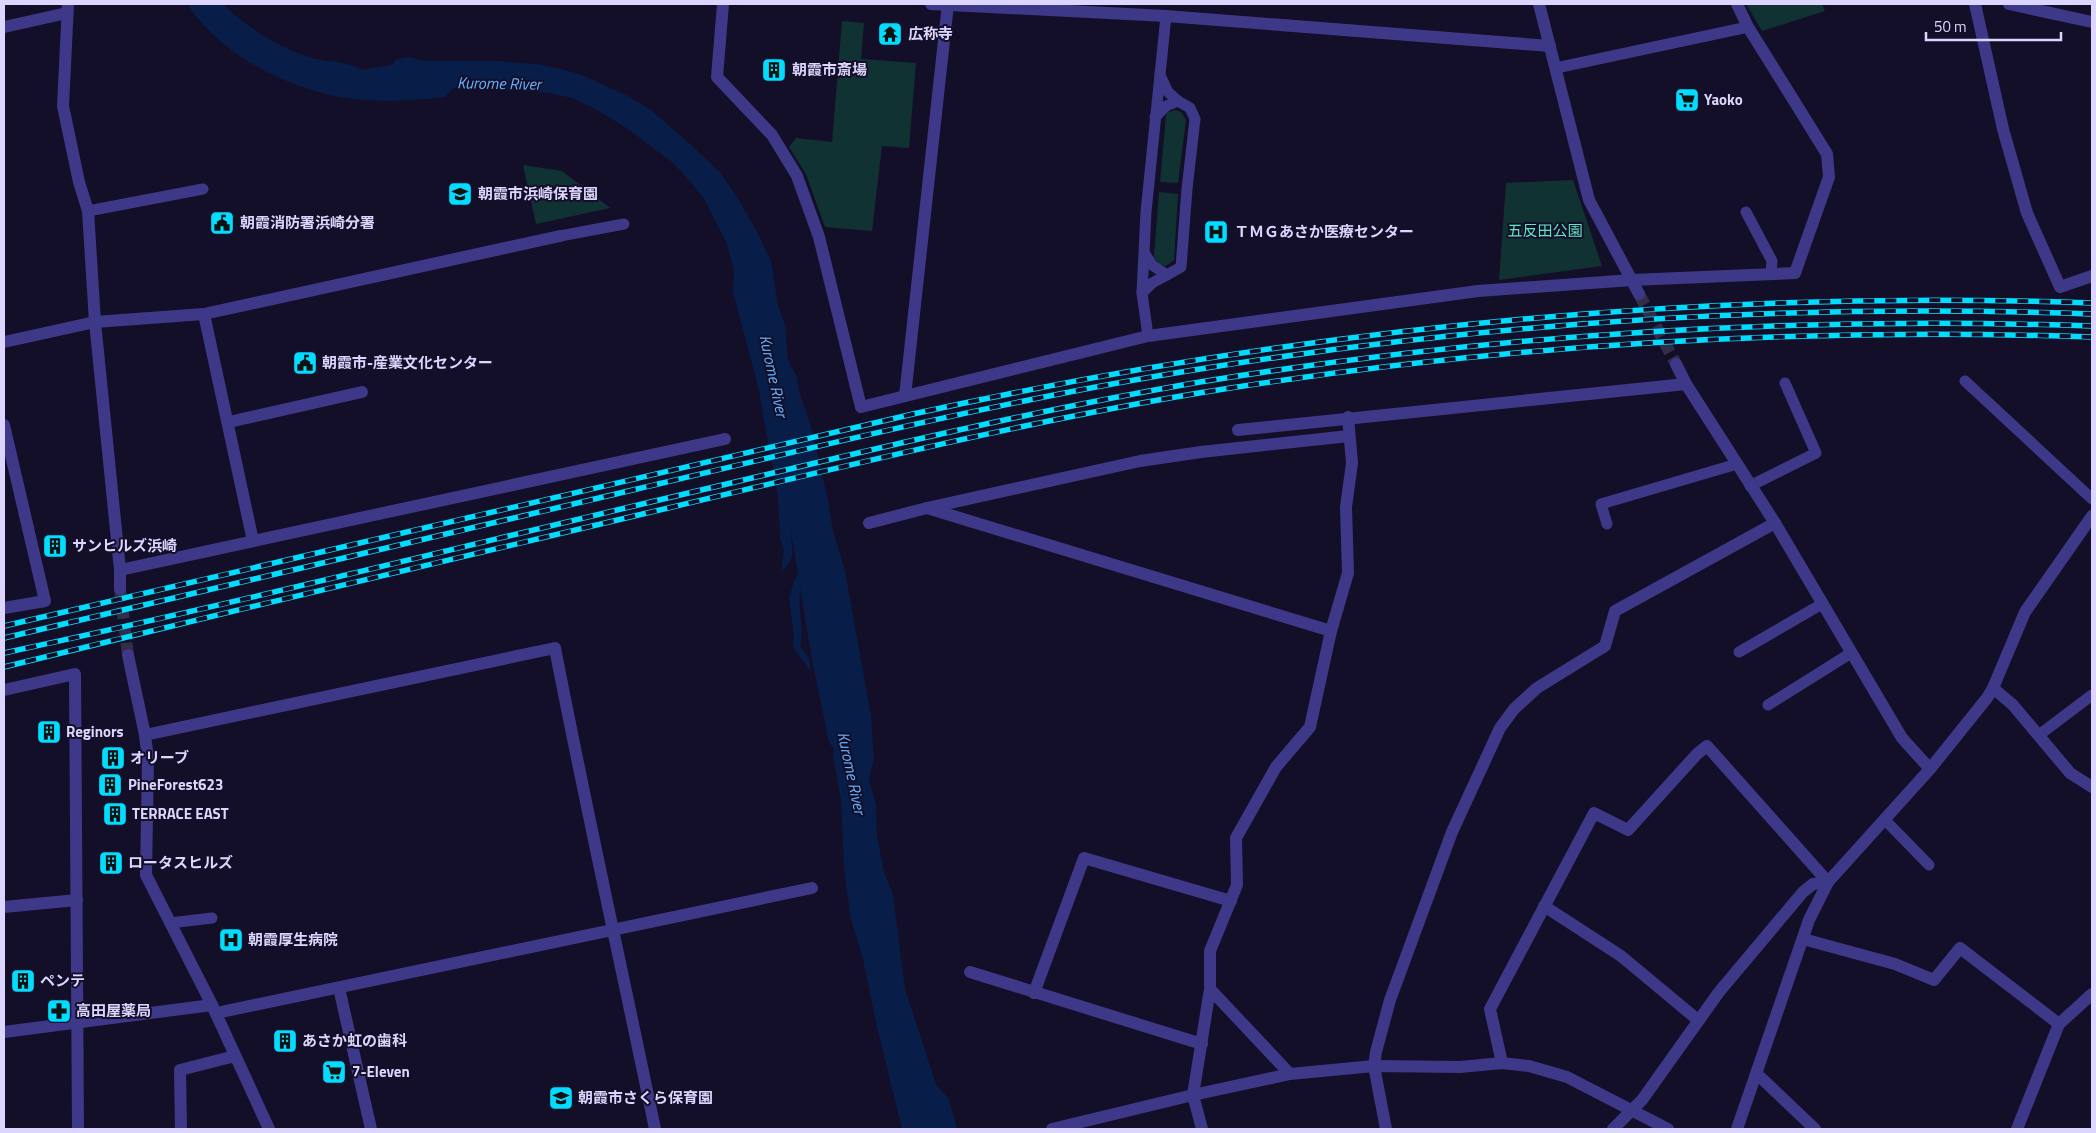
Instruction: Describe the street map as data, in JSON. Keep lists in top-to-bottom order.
{
  "water": ["Kurome River"],
  "parks": ["五反田公園"],
  "places": {
    "temple": ["広称寺"],
    "building": [
      "朝霞市斎場",
      "サンヒルズ浜崎",
      "Reginors",
      "オリーブ",
      "PineForest623",
      "TERRACE EAST",
      "ロータスヒルズ",
      "ペンテ",
      "あさか虹の歯科"
    ],
    "supermarket": ["Yaoko", "7-Eleven"],
    "school or university": ["朝霞市浜崎保育園", "朝霞市さくら保育園"],
    "public building": ["朝霞消防署浜崎分署", "朝霞市-産業文化センター"],
    "hospital": ["ＴＭＧあさか医療センター", "朝霞厚生病院"],
    "pharmacy": ["高田屋薬局"]
  },
  "scale_bar": "50 m"
}
